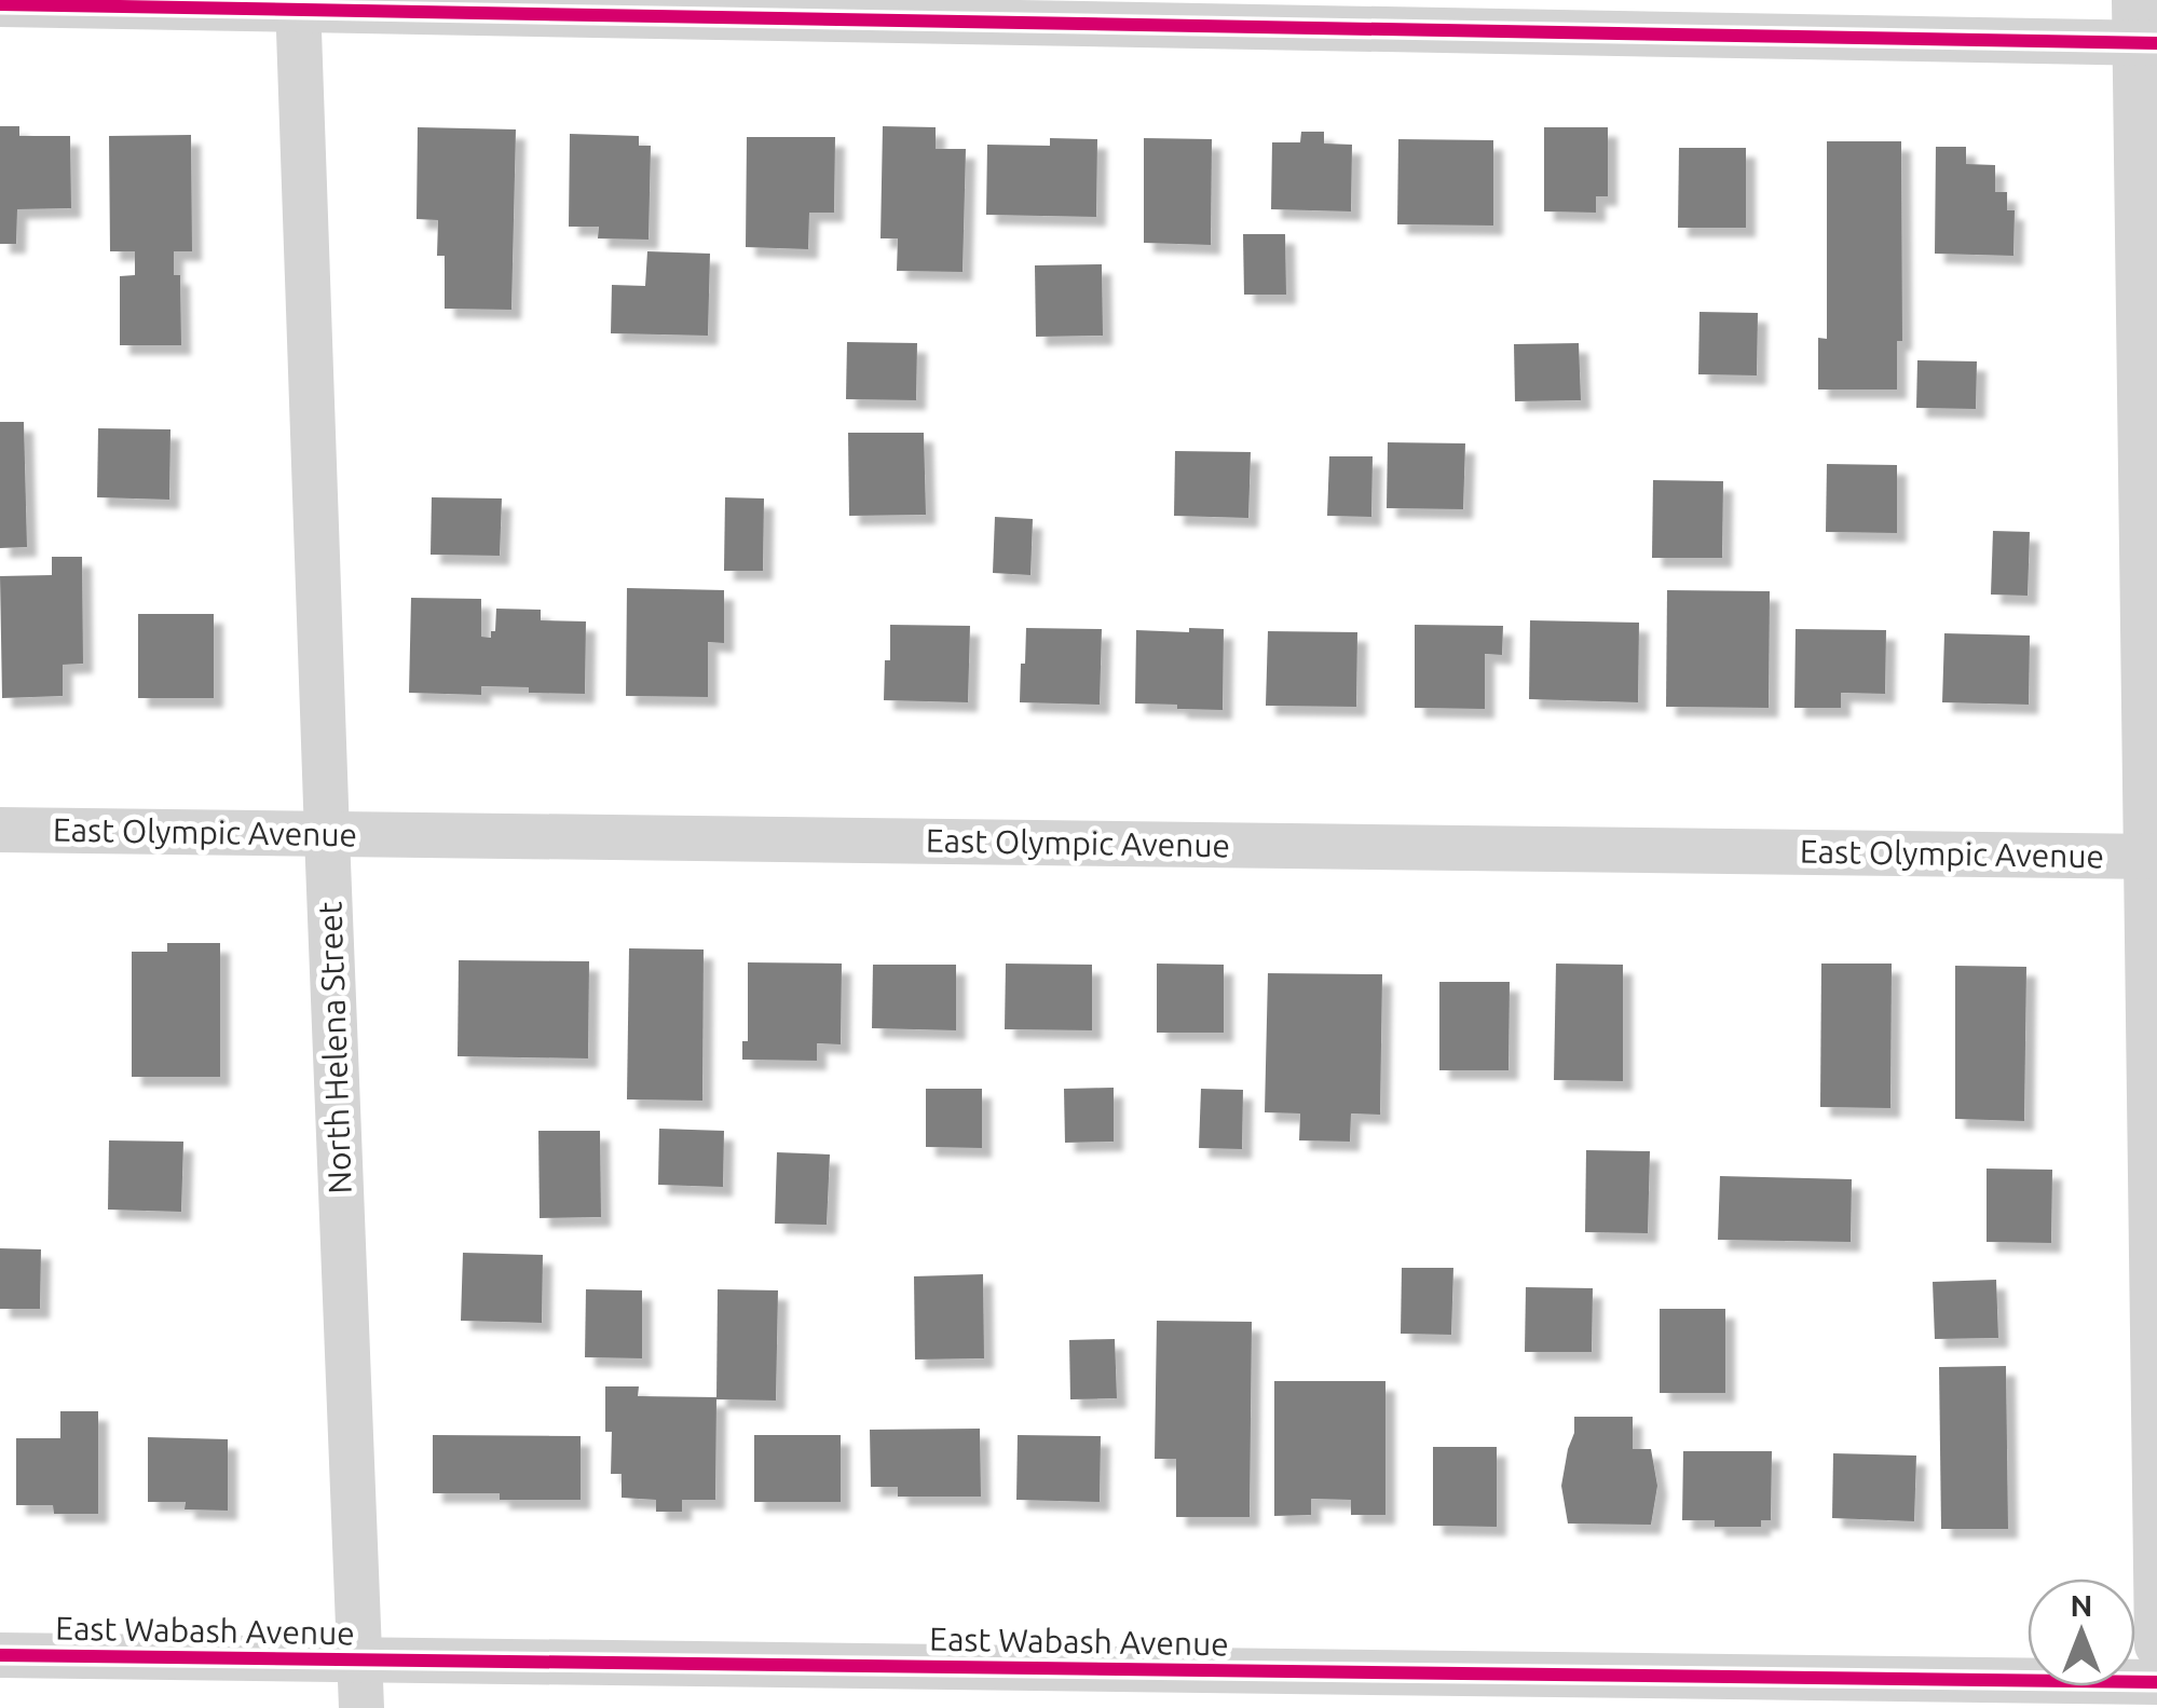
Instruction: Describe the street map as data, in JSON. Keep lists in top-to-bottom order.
{
  "streets": {
    "street": ["East Olympic Avenue", "North Helena Street", "East Wabash Avenue"]
  },
  "crossings": [
    ["East Olympic Avenue", "North Helena Street"],
    ["North Helena Street", "East Wabash Avenue"]
  ],
  "north": "top"
}
